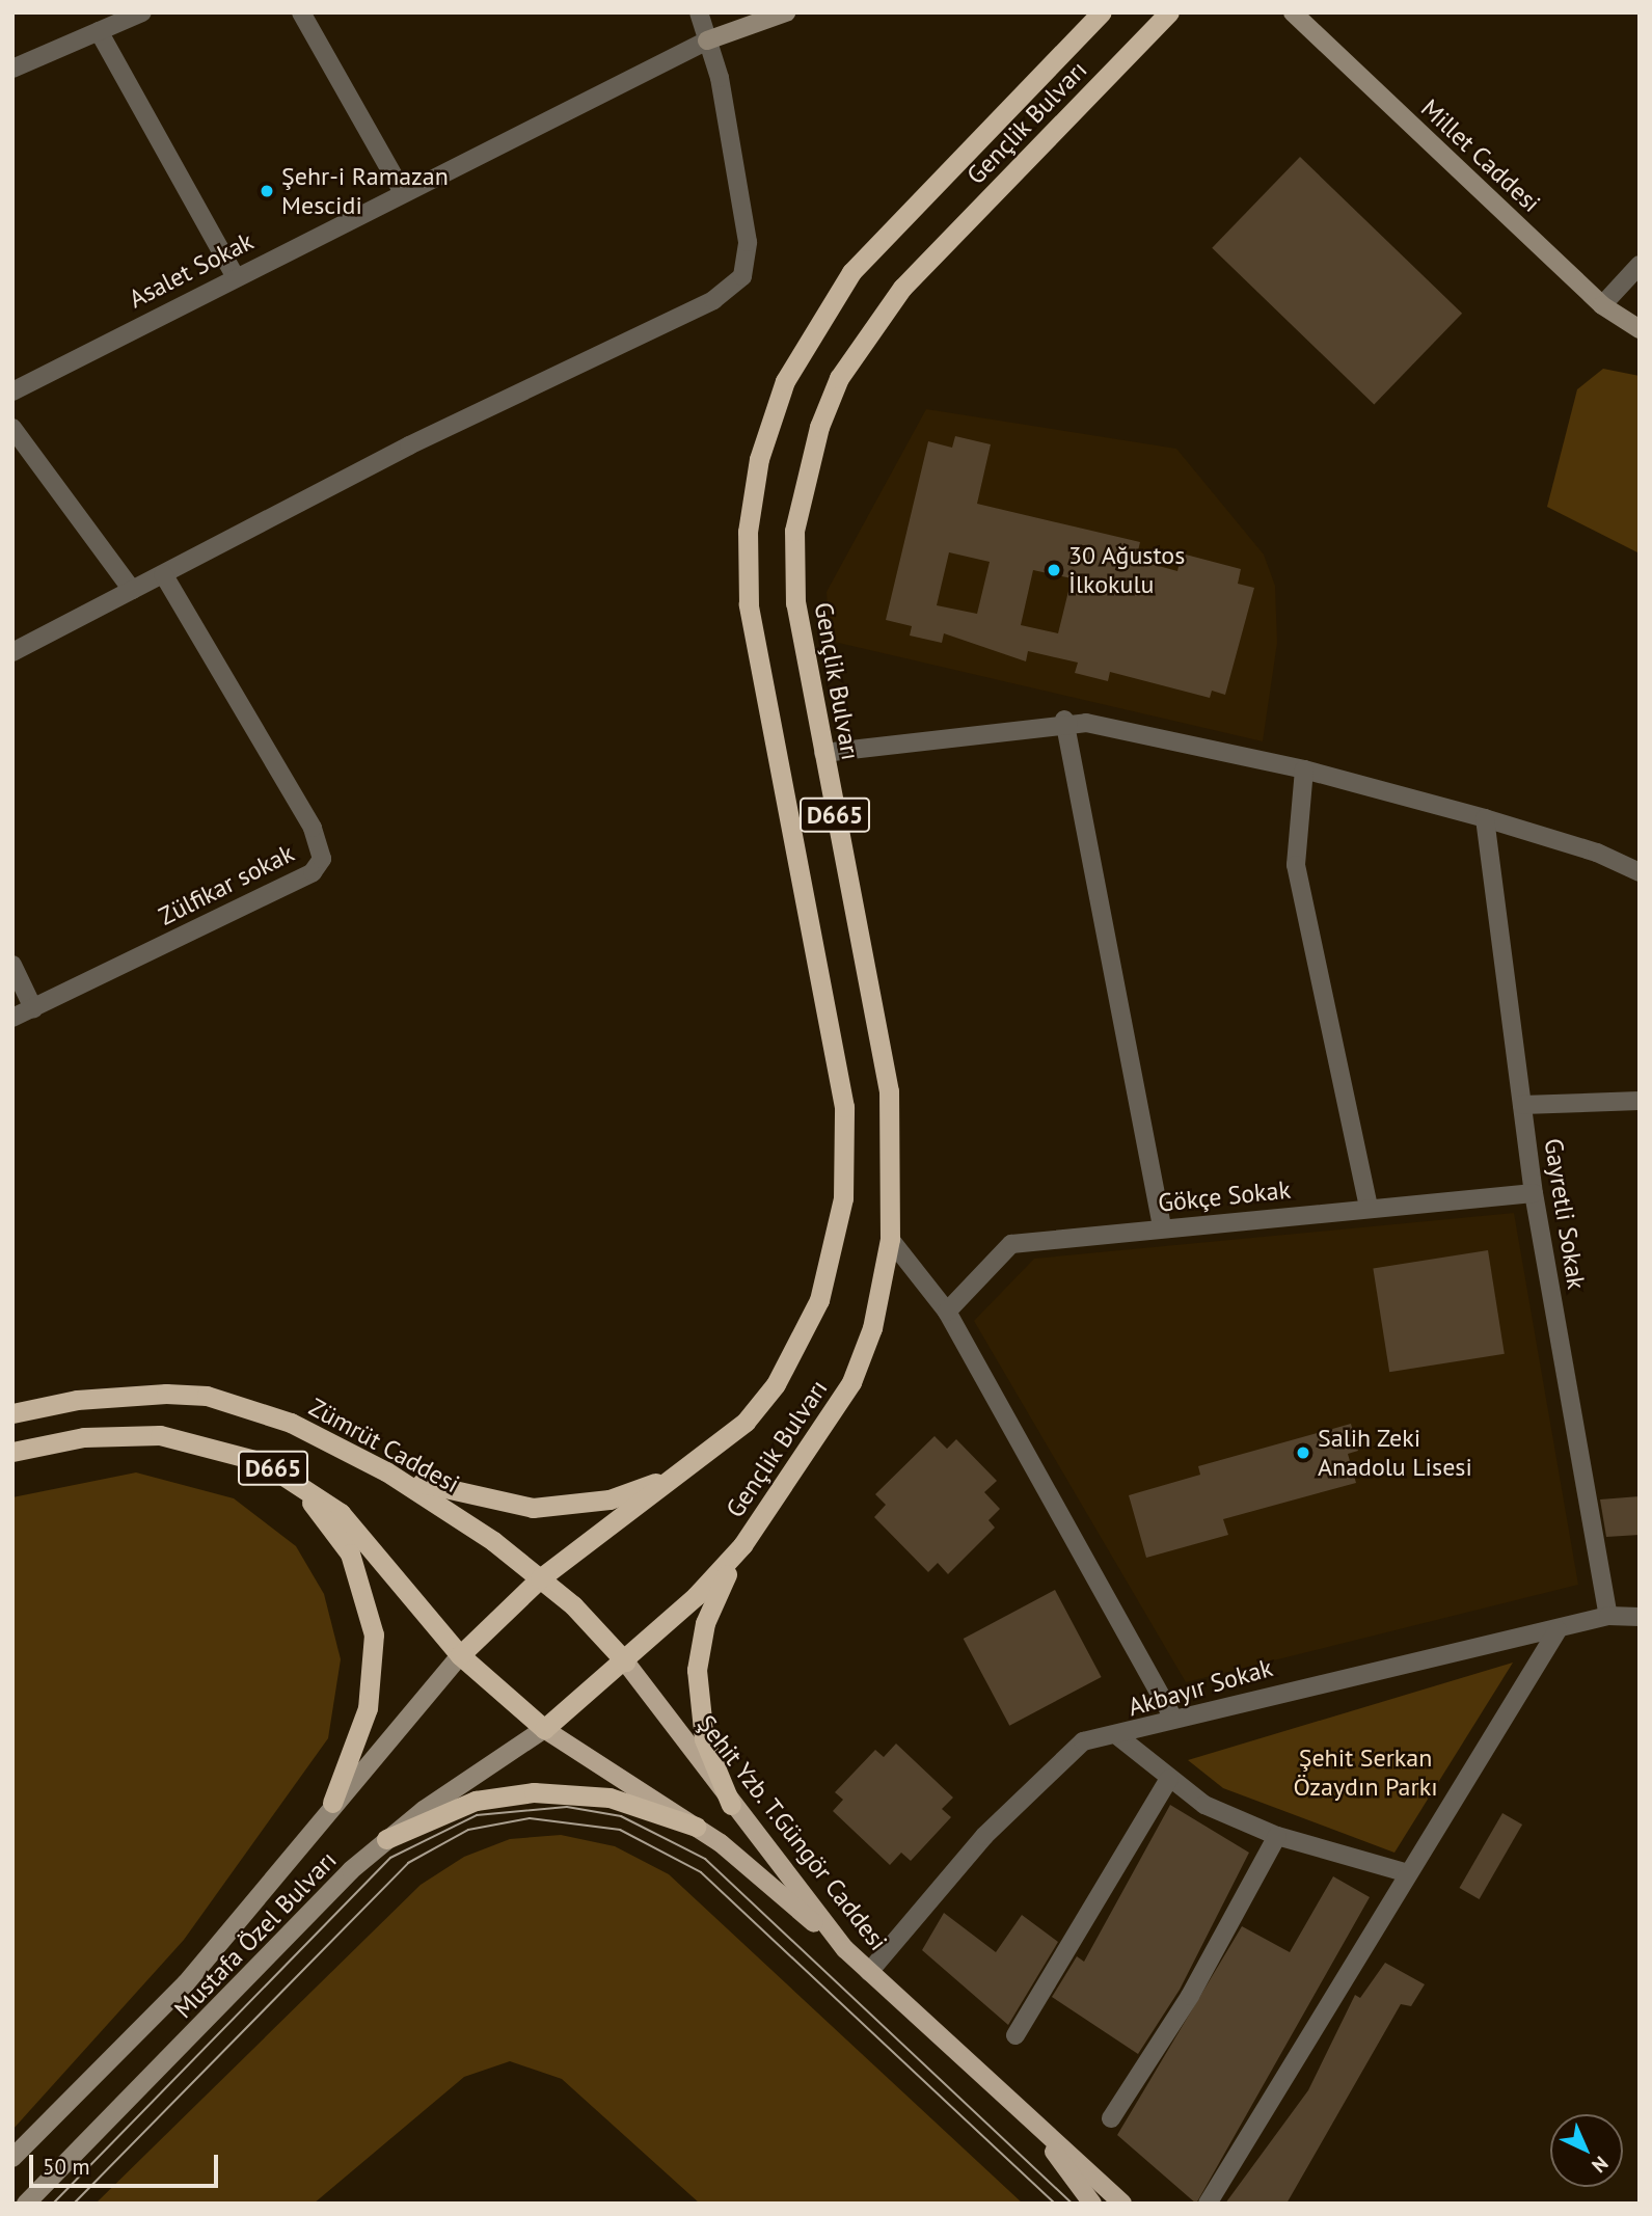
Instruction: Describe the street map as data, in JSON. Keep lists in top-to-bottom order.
{
  "streets": {
    "highway": ["Gençlik Bulvarı", "D665", "Zümrüt Caddesi"],
    "main road": ["Millet Caddesi", "Şehit Yzb. T.Güngör Caddesi", "Mustafa Özel Bulvarı"],
    "street": [
      "Asalet Sokak",
      "Zülfikar sokak",
      "Gökçe Sokak",
      "Gayretli Sokak",
      "Akbayır Sokak"
    ]
  },
  "crossings": [
    ["Gençlik Bulvarı", "D665"],
    ["Gençlik Bulvarı", "Zümrüt Caddesi"],
    ["Gençlik Bulvarı", "Şehit Yzb. T.Güngör Caddesi"],
    ["D665", "Zümrüt Caddesi"],
    ["D665", "Şehit Yzb. T.Güngör Caddesi"],
    ["D665", "Mustafa Özel Bulvarı"],
    ["Gökçe Sokak", "Gayretli Sokak"],
    ["Gayretli Sokak", "Akbayır Sokak"],
    ["Zümrüt Caddesi", "Şehit Yzb. T.Güngör Caddesi"],
    ["Akbayır Sokak", "Şehit Yzb. T.Güngör Caddesi"]
  ],
  "parks": ["Şehit Serkan Özaydın Parkı"],
  "places": ["Şehr-i Ramazan Mescidi", "30 Ağustos İlkokulu", "Salih Zeki Anadolu Lisesi"],
  "scale_bar": "50 m",
  "north": "bottom right"
}
